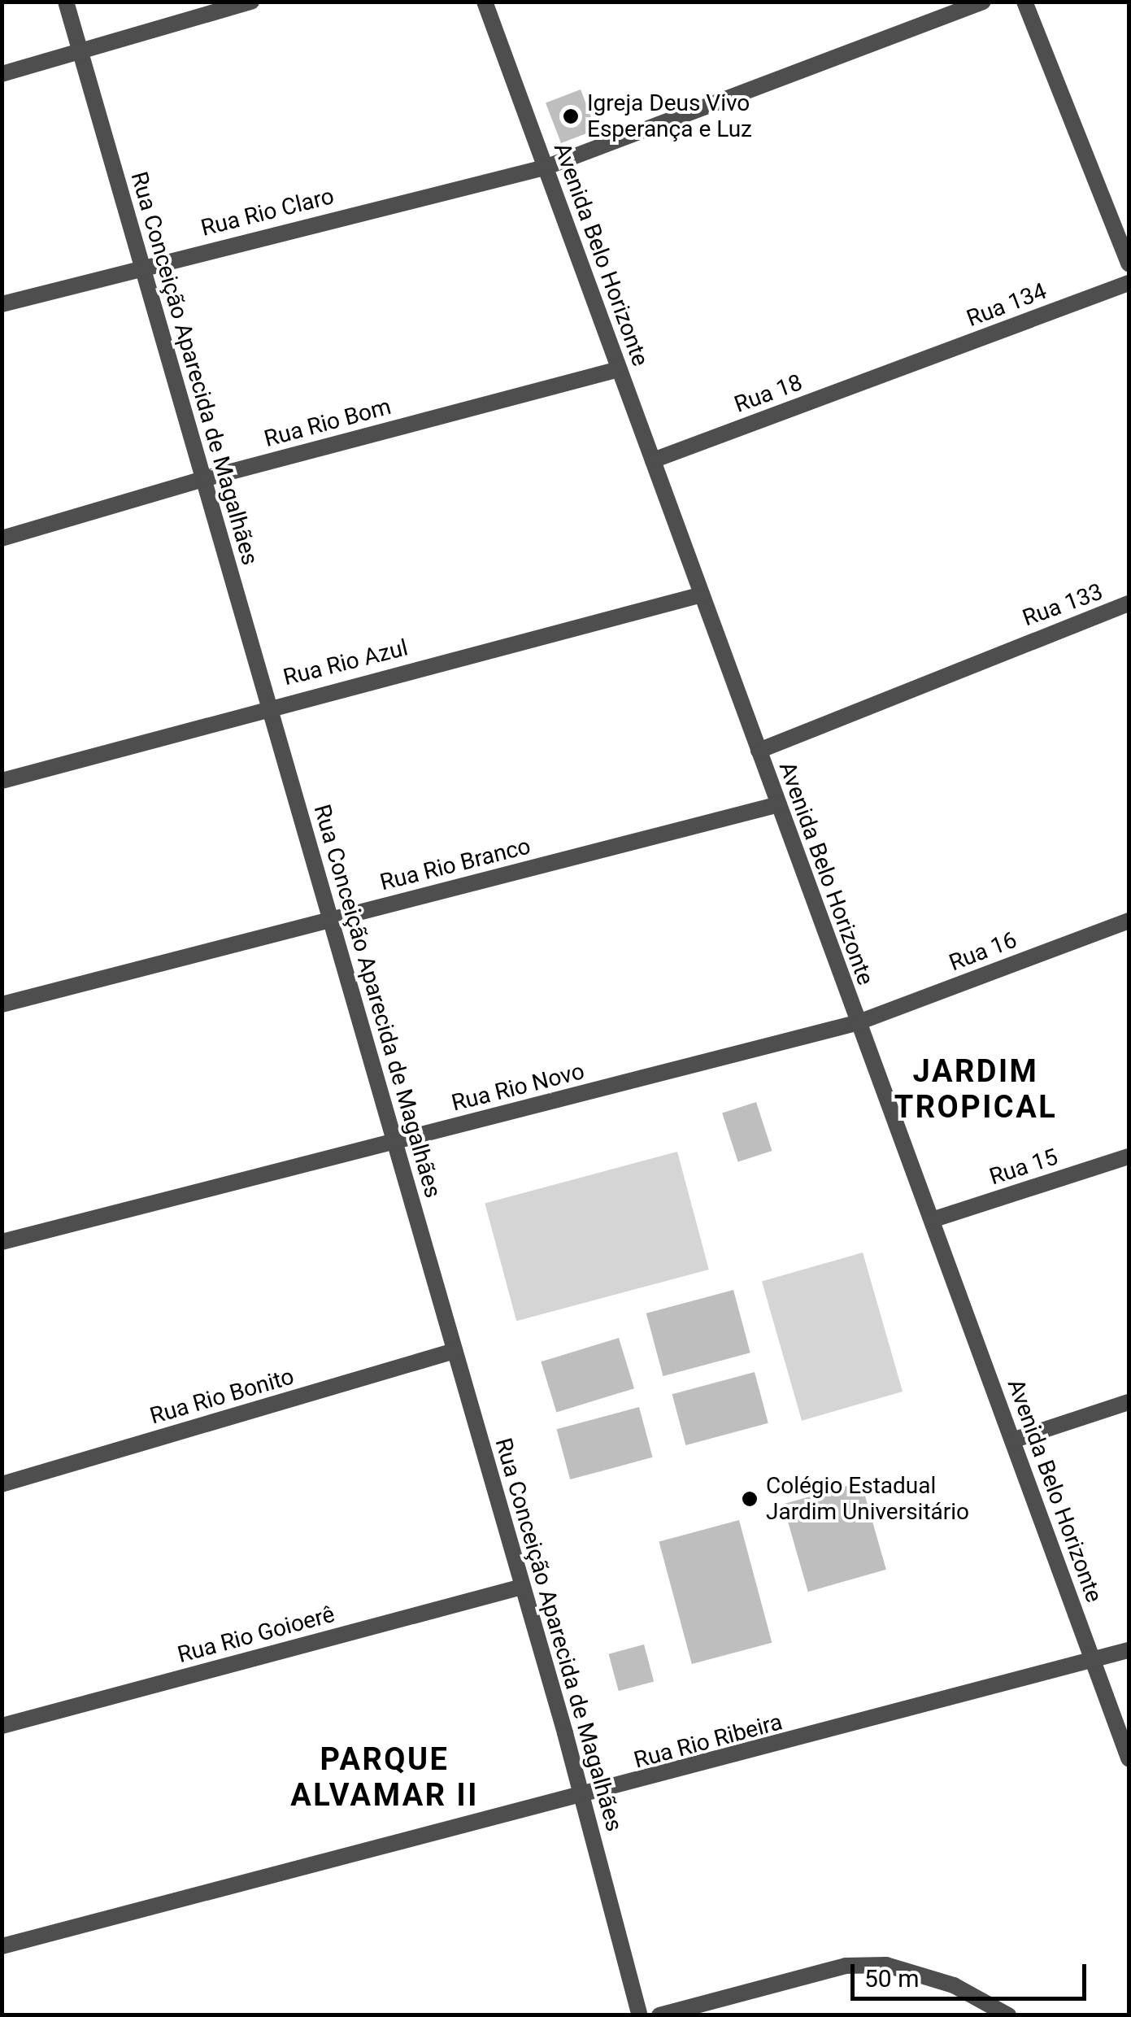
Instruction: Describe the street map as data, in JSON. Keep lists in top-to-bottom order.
{
  "streets": {
    "street": [
      "Rua Rio Claro",
      "Avenida Belo Horizonte",
      "Rua 134",
      "Rua Conceição Aparecida de Magalhães",
      "Rua 18",
      "Rua Rio Bom",
      "Rua 133",
      "Rua Rio Azul",
      "Rua Rio Branco",
      "Rua 16",
      "Rua Rio Novo",
      "Rua 15",
      "Rua Rio Bonito",
      "Rua Rio Goioerê",
      "Rua Rio Ribeira"
    ]
  },
  "crossings": [
    ["Rua Rio Claro", "Avenida Belo Horizonte"],
    ["Rua Rio Claro", "Rua Conceição Aparecida de Magalhães"],
    ["Avenida Belo Horizonte", "Rua 18"],
    ["Avenida Belo Horizonte", "Rua Rio Bom"],
    ["Avenida Belo Horizonte", "Rua 133"],
    ["Avenida Belo Horizonte", "Rua Rio Azul"],
    ["Avenida Belo Horizonte", "Rua Rio Branco"],
    ["Avenida Belo Horizonte", "Rua 16"],
    ["Avenida Belo Horizonte", "Rua Rio Novo"],
    ["Avenida Belo Horizonte", "Rua 15"],
    ["Avenida Belo Horizonte", "Rua Rio Ribeira"],
    ["Rua 134", "Rua 18"],
    ["Rua Conceição Aparecida de Magalhães", "Rua Rio Bom"],
    ["Rua Conceição Aparecida de Magalhães", "Rua Rio Azul"],
    ["Rua Conceição Aparecida de Magalhães", "Rua Rio Branco"],
    ["Rua Conceição Aparecida de Magalhães", "Rua Rio Novo"],
    ["Rua Conceição Aparecida de Magalhães", "Rua Rio Bonito"],
    ["Rua Conceição Aparecida de Magalhães", "Rua Rio Goioerê"],
    ["Rua Conceição Aparecida de Magalhães", "Rua Rio Ribeira"],
    ["Rua 16", "Rua Rio Novo"]
  ],
  "districts": ["JARDIM TROPICAL", "PARQUE ALVAMAR II"],
  "places": ["Igreja Deus Vivo Esperança e Luz", "Colégio Estadual Jardim Universitário"],
  "scale_bar": "50 m"
}
